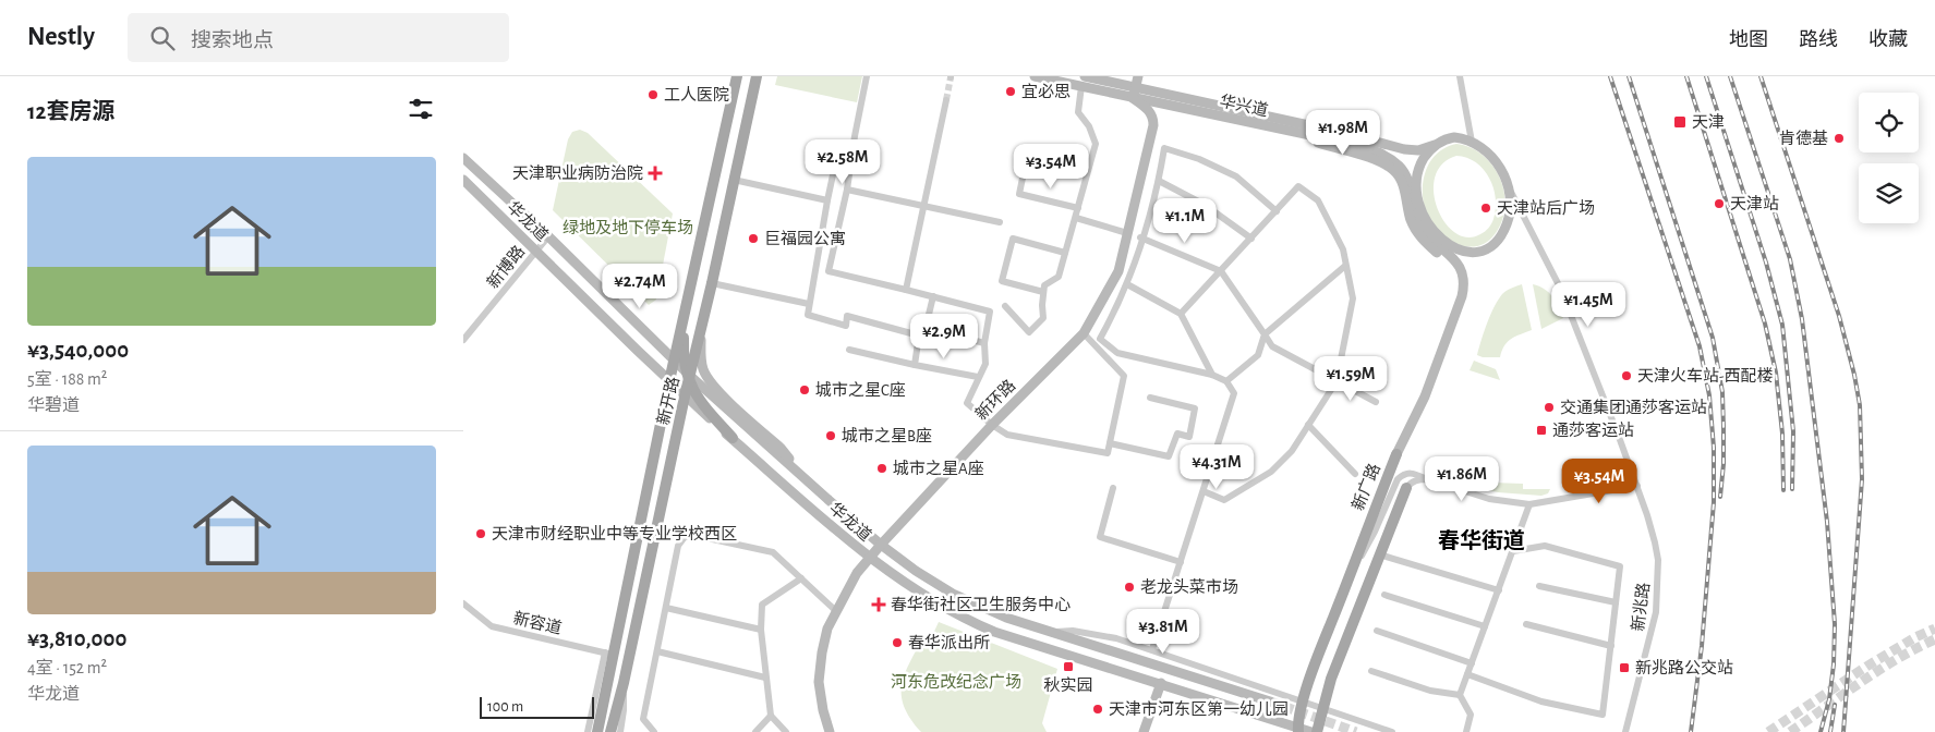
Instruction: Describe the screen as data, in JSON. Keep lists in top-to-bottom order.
{
  "streets": {
    "main road": [
      "华兴道",
      "华龙道",
      "新环路",
      "新开路",
      "新广路"
    ],
    "street": ["新博路", "新兆路", "新容道"]
  },
  "crossings": [
    ["华兴道", "新环路"],
    ["华兴道", "新广路"],
    ["华兴道", "新兆路"],
    ["华龙道", "新博路"],
    ["华龙道", "新环路"],
    ["华龙道", "新开路"],
    ["华龙道", "新广路"],
    ["新开路", "新容道"]
  ],
  "districts": ["春华街道"],
  "parks": ["绿地及地下停车场", "河东危改纪念广场"],
  "places": {
    "other": [
      "宜必思",
      "工人医院",
      "肯德基",
      "天津站",
      "天津站后广场",
      "巨福园公寓",
      "天津火车站-西配楼",
      "城市之星C座",
      "交通集团通莎客运站",
      "城市之星B座",
      "城市之星A座",
      "天津市财经职业中等专业学校西区",
      "老龙头菜市场",
      "春华派出所",
      "天津市河东区第一幼儿园"
    ],
    "transit": [
      "天津",
      "通莎客运站",
      "秋实园",
      "新兆路公交站"
    ],
    "health": ["天津职业病防治院", "春华街社区卫生服务中心"]
  },
  "scale_bar": "100 m",
  "page": {
    "header": "Nestly",
    "search": "搜索地点",
    "nav": ["地图", "路线", "收藏"],
    "heading": "12套房源",
    "price": [
      "¥1.98M",
      "¥2.58M",
      "¥3.54M",
      "¥1.1M",
      "¥2.74M",
      "¥1.45M",
      "¥2.9M",
      "¥1.59M",
      "¥4.31M",
      "¥1.86M",
      "¥3.54M",
      "¥3.81M"
    ],
    "list": [
      {
        "name": "¥3,540,000",
        "note": "5室 · 188 m² · 华碧道"
      },
      {
        "name": "¥3,810,000",
        "note": "4室 · 152 m² · 华龙道"
      }
    ],
    "scale": "100 m"
  }
}
